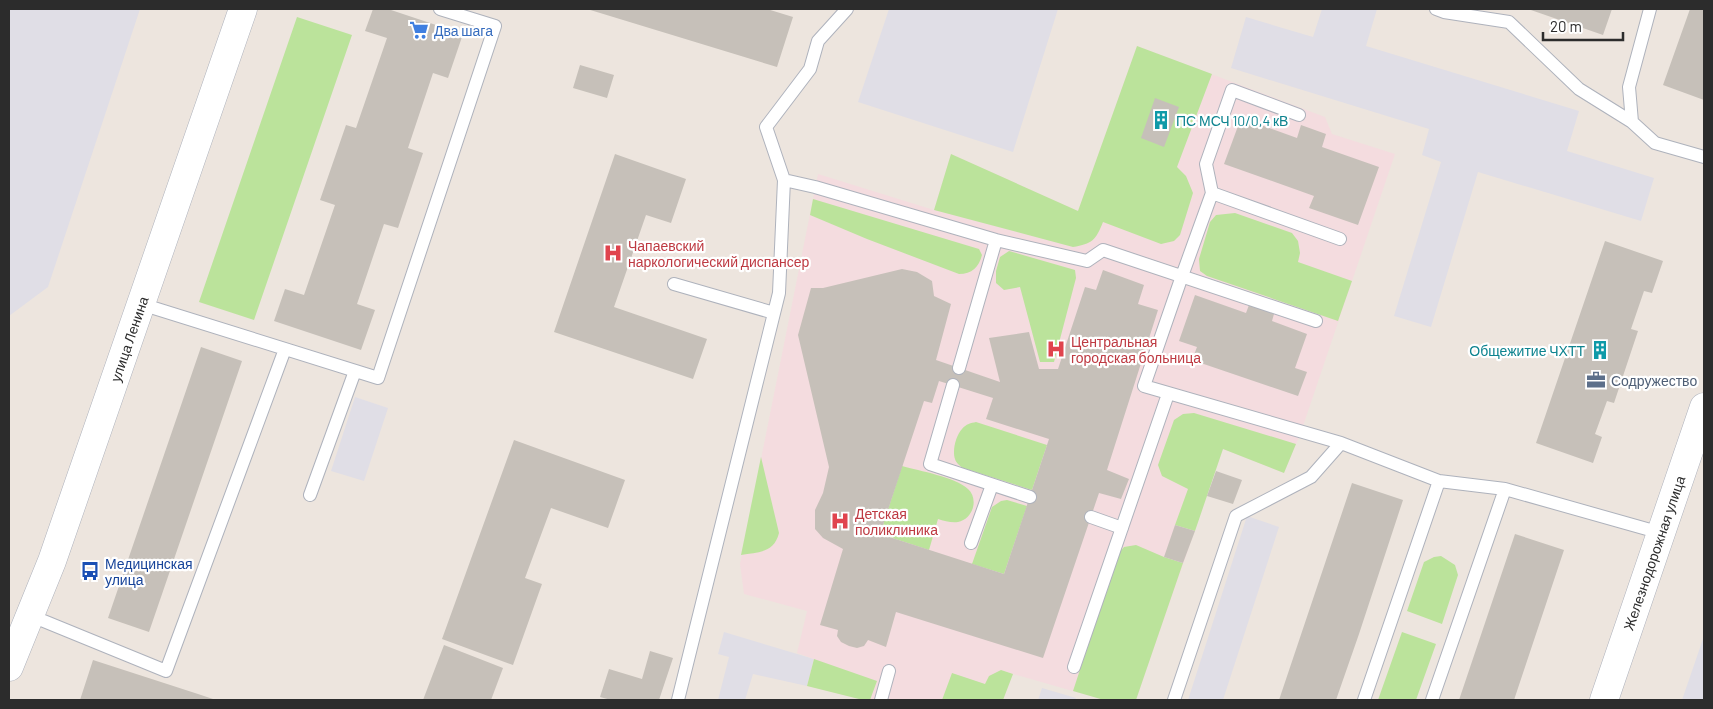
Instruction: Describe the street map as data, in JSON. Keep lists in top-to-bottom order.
{
  "streets": {
    "street": ["улица Ленина", "Железнодорожная улица"]
  },
  "places": {
    "supermarket": ["Два шага"],
    "building": ["ПС МСЧ 10/0,4 кВ", "Общежитие ЧХТТ"],
    "hospital": ["Чапаевский наркологический диспансер", "Центральная городская больница", "Детская поликлиника"],
    "office": ["Содружество"],
    "bus stop": ["Медицинская улица"]
  },
  "scale_bar": "20 m"
}
